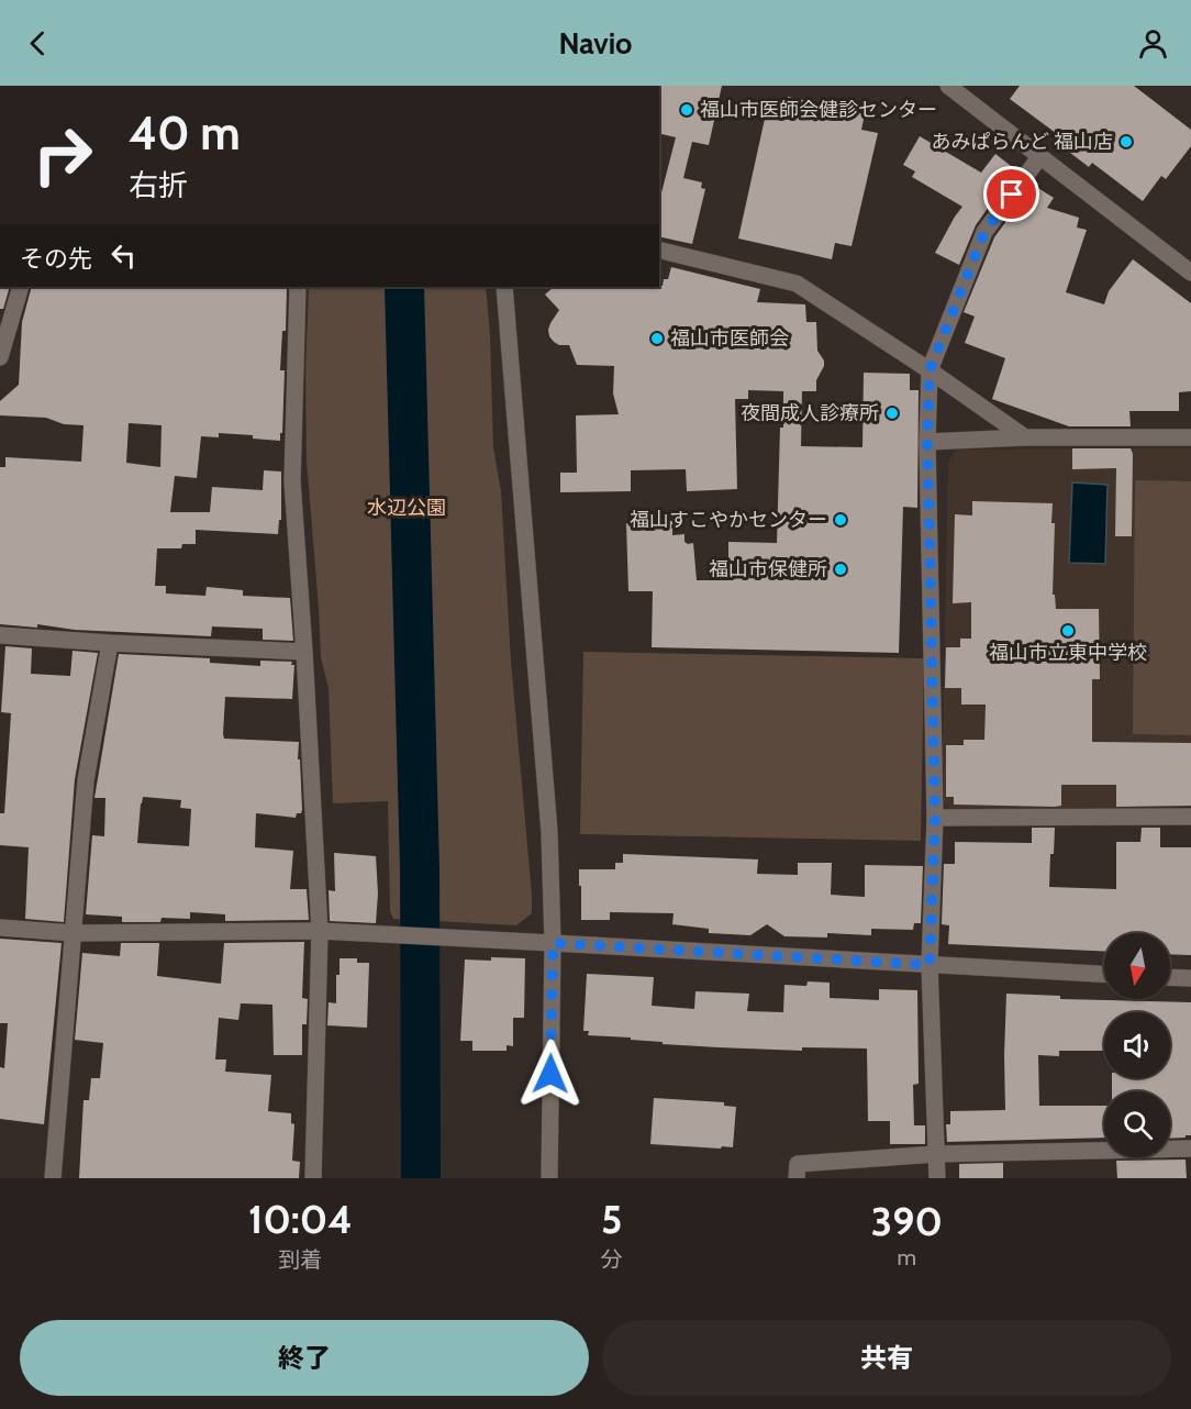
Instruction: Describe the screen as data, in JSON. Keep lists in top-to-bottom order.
{
  "parks": ["水辺公園"],
  "places": [
    "福山市医師会健診センター",
    "あみぱらんど 福山店",
    "福山市医師会",
    "夜間成人診療所",
    "福山すこやかセンター",
    "福山市保健所",
    "福山市立東中学校"
  ],
  "north": "bottom",
  "page": {
    "header": "Navio",
    "turn": ["40 m", "右折"],
    "then": "その先",
    "eta": [
      "10:04",
      "到着",
      "5",
      "分",
      "390",
      "m"
    ],
    "buttons": ["終了", "共有"]
  }
}
